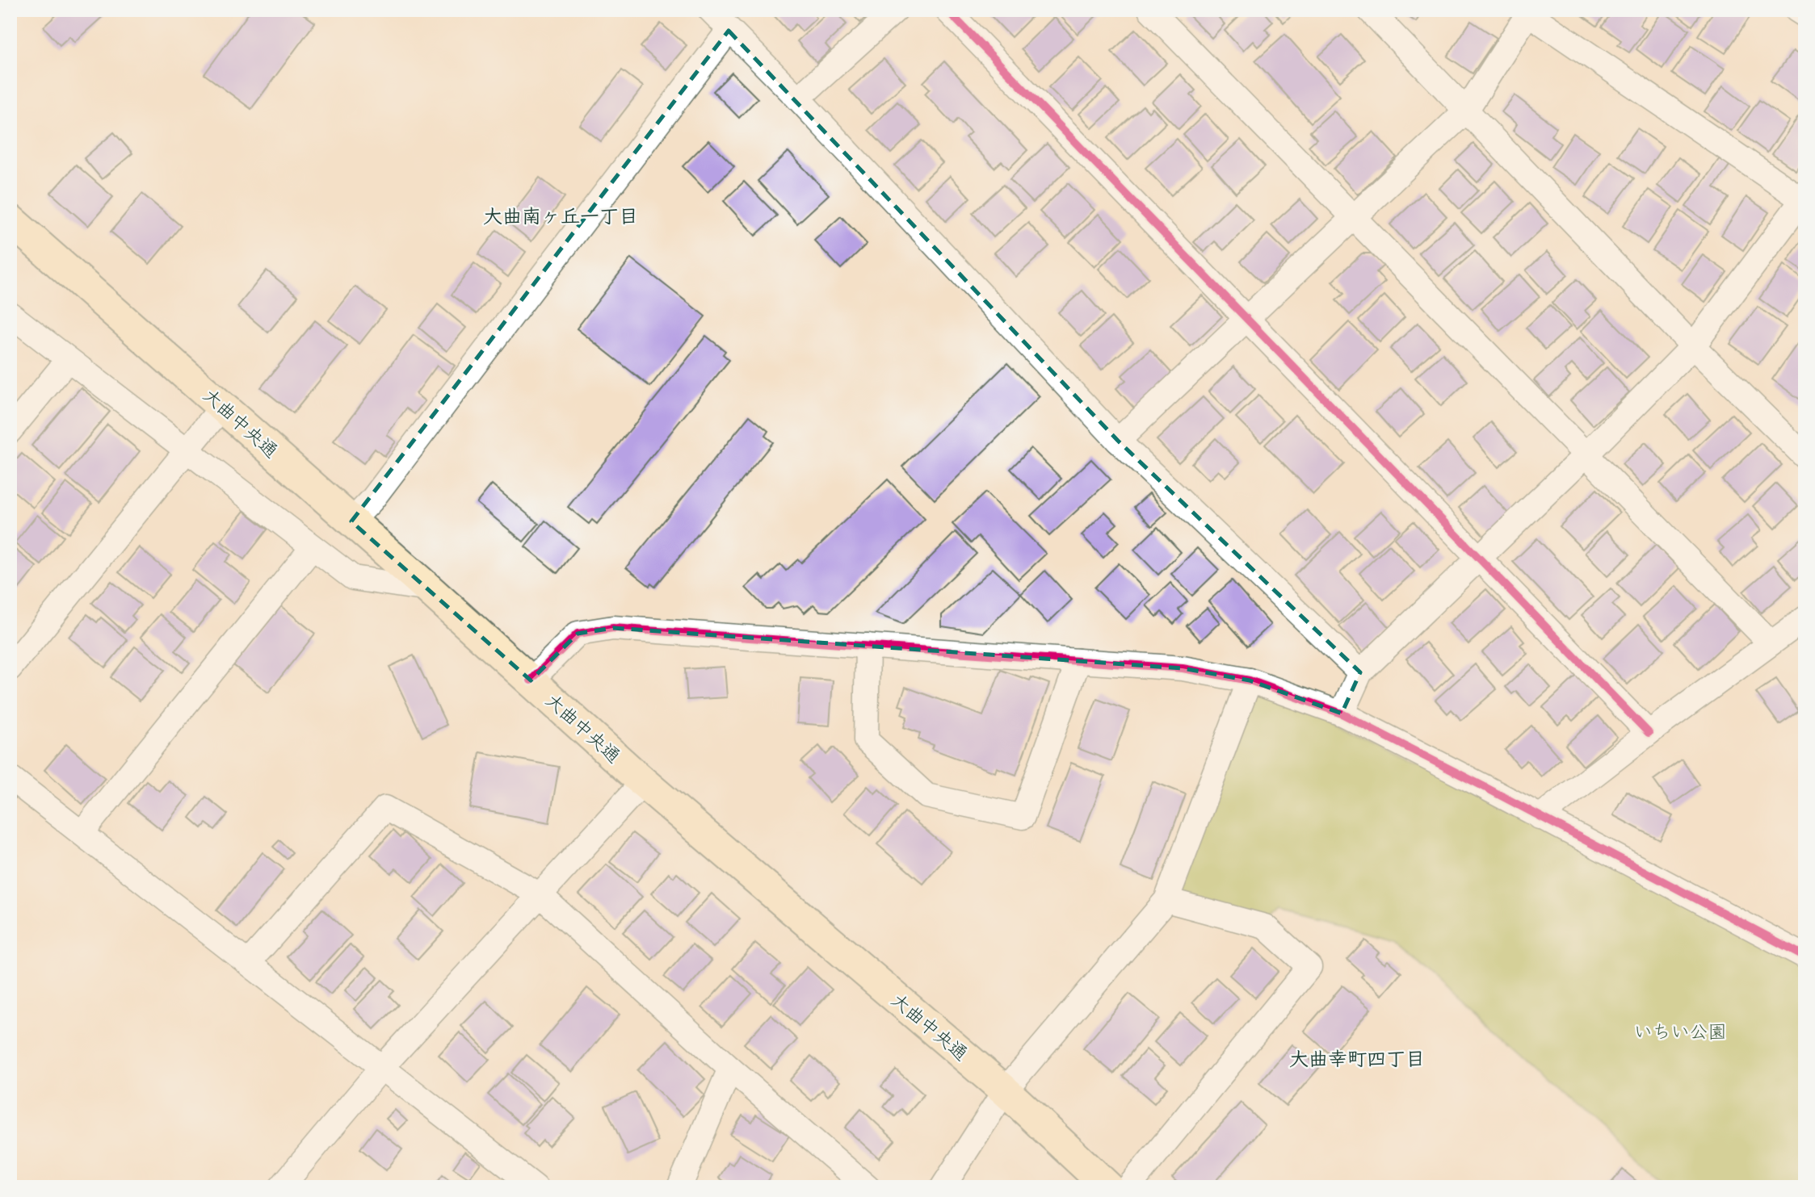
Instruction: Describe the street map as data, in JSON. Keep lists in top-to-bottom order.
{
  "streets": {
    "main road": ["大曲中央通"]
  },
  "districts": ["大曲南ヶ丘一丁目", "大曲幸町四丁目"],
  "parks": ["いちい公園"]
}
